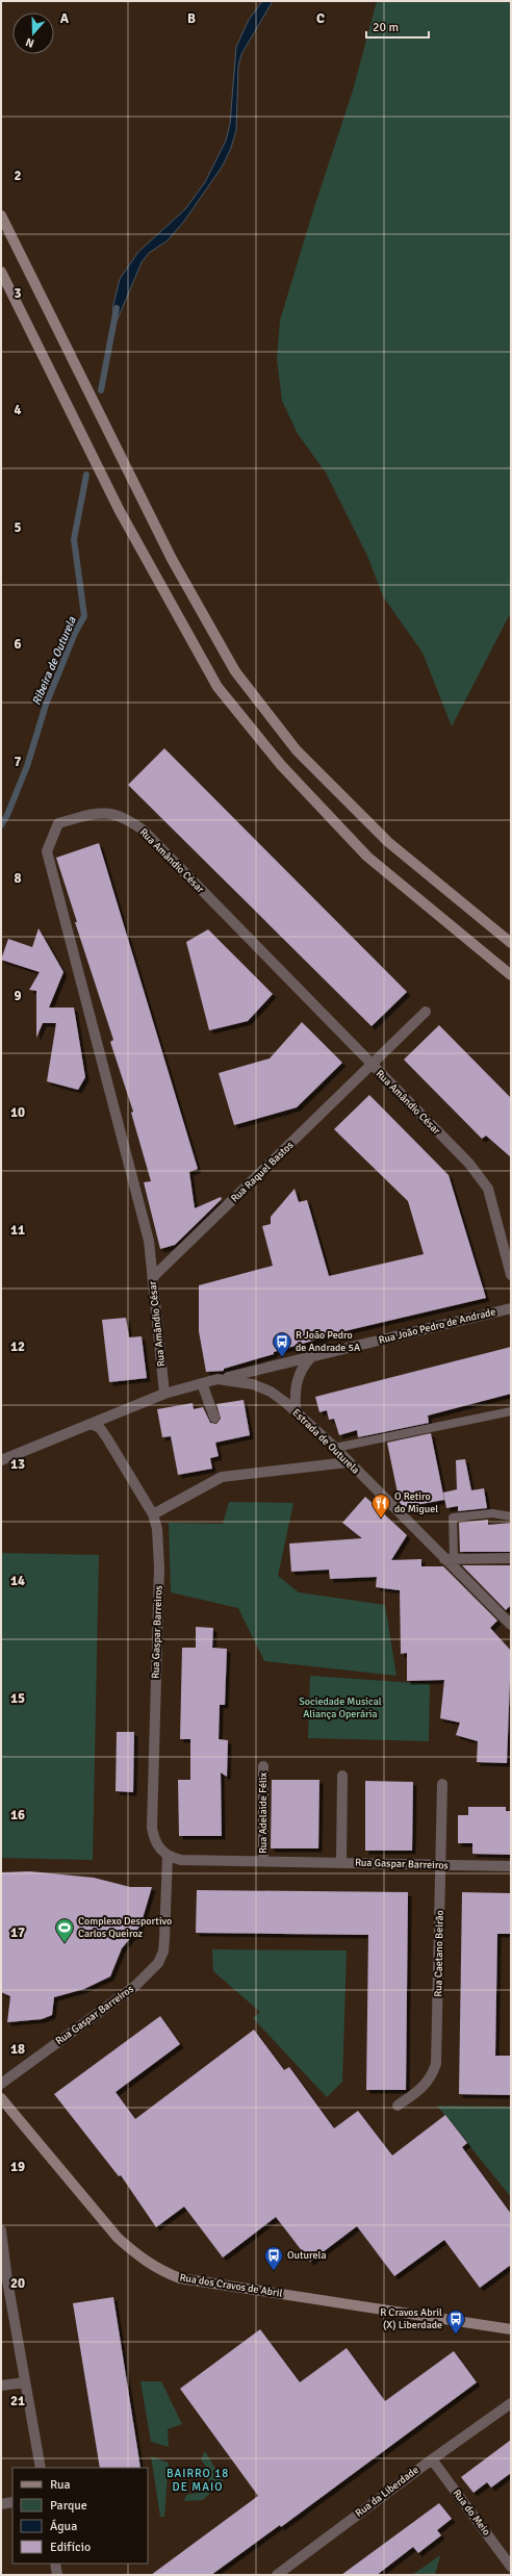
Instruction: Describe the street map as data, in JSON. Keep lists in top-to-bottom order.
{
  "streets": {
    "street": [
      "Rua Amândio César",
      "Rua Raquel Bastos",
      "Rua João Pedro de Andrade",
      "Estrada de Outurela",
      "Rua Gaspar Barreiros",
      "Rua Adelaide Félix",
      "Rua Caetano Beirão",
      "Rua dos Cravos de Abril",
      "Rua da Liberdade",
      "Rua do Meio"
    ]
  },
  "crossings": [
    ["Rua Amândio César", "Rua Raquel Bastos"],
    ["Rua Amândio César", "Estrada de Outurela"],
    ["Rua João Pedro de Andrade", "Estrada de Outurela"],
    ["Estrada de Outurela", "Rua Gaspar Barreiros"],
    ["Rua Gaspar Barreiros", "Rua Adelaide Félix"],
    ["Rua Gaspar Barreiros", "Rua Caetano Beirão"],
    ["Rua da Liberdade", "Rua do Meio"]
  ],
  "districts": ["BAIRRO 18 DE MAIO"],
  "water": ["Ribeira de Outurela"],
  "parks": ["Sociedade Musical Aliança Operária"],
  "places": {
    "bus stop": ["R João Pedro de Andrade 5A", "Outurela", "R Cravos Abril (X) Liberdade"],
    "restaurant": ["O Retiro do Miguel"],
    "sports": ["Complexo Desportivo Carlos Queiroz"]
  },
  "legend": [
    "Rua",
    "Parque",
    "Água",
    "Edifício"
  ],
  "scale_bar": "20 m",
  "north": "bottom",
  "grid": {
    "columns": ["A", "B", "C"],
    "rows": [
      "2",
      "3",
      "4",
      "5",
      "6",
      "7",
      "8",
      "9",
      "10",
      "11",
      "12",
      "13",
      "14",
      "15",
      "16",
      "17",
      "18",
      "19",
      "20",
      "21"
    ]
  }
}
